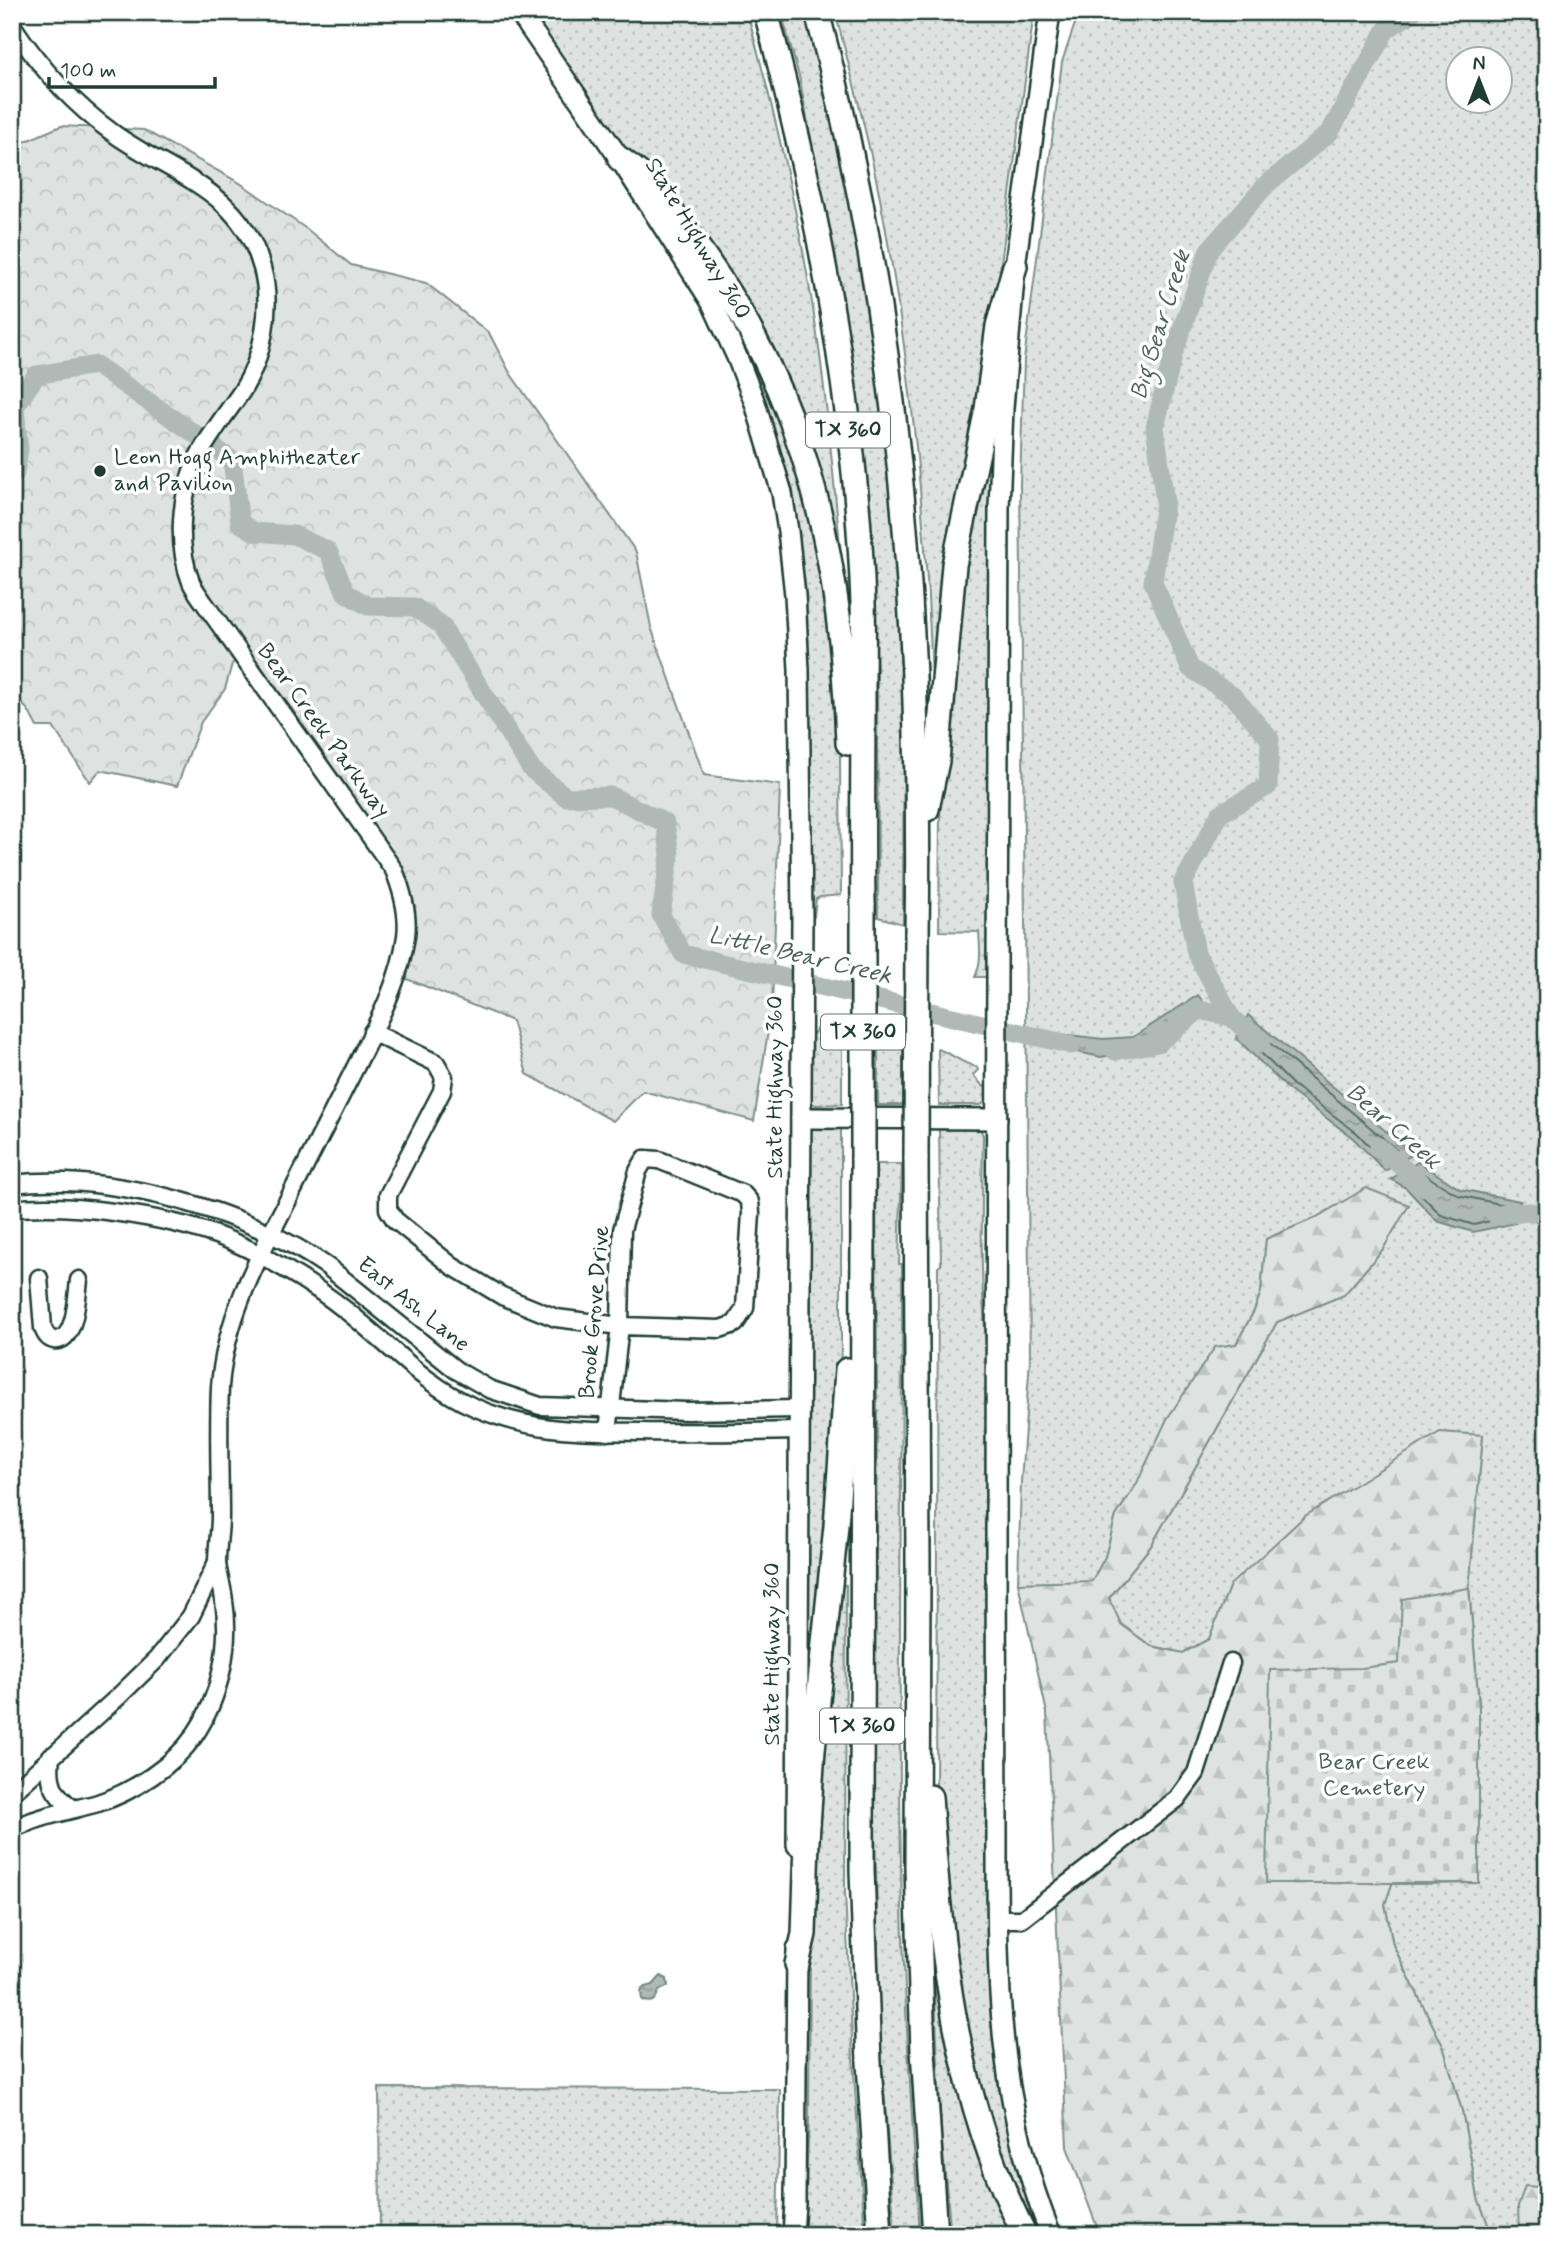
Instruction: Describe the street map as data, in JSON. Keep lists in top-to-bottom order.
{
  "streets": {
    "highway": ["TX 360"],
    "main road": ["State Highway 360"],
    "street": ["Bear Creek Parkway", "East Ash Lane", "Brook Grove Drive"]
  },
  "crossings": [
    ["State Highway 360", "East Ash Lane"],
    ["Bear Creek Parkway", "East Ash Lane"],
    ["East Ash Lane", "Brook Grove Drive"]
  ],
  "water": ["Big Bear Creek", "Little Bear Creek", "Bear Creek"],
  "parks": ["Bear Creek Cemetery"],
  "places": ["Leon Hogg Amphitheater and Pavilion"],
  "scale_bar": "100 m",
  "north": "top"
}
